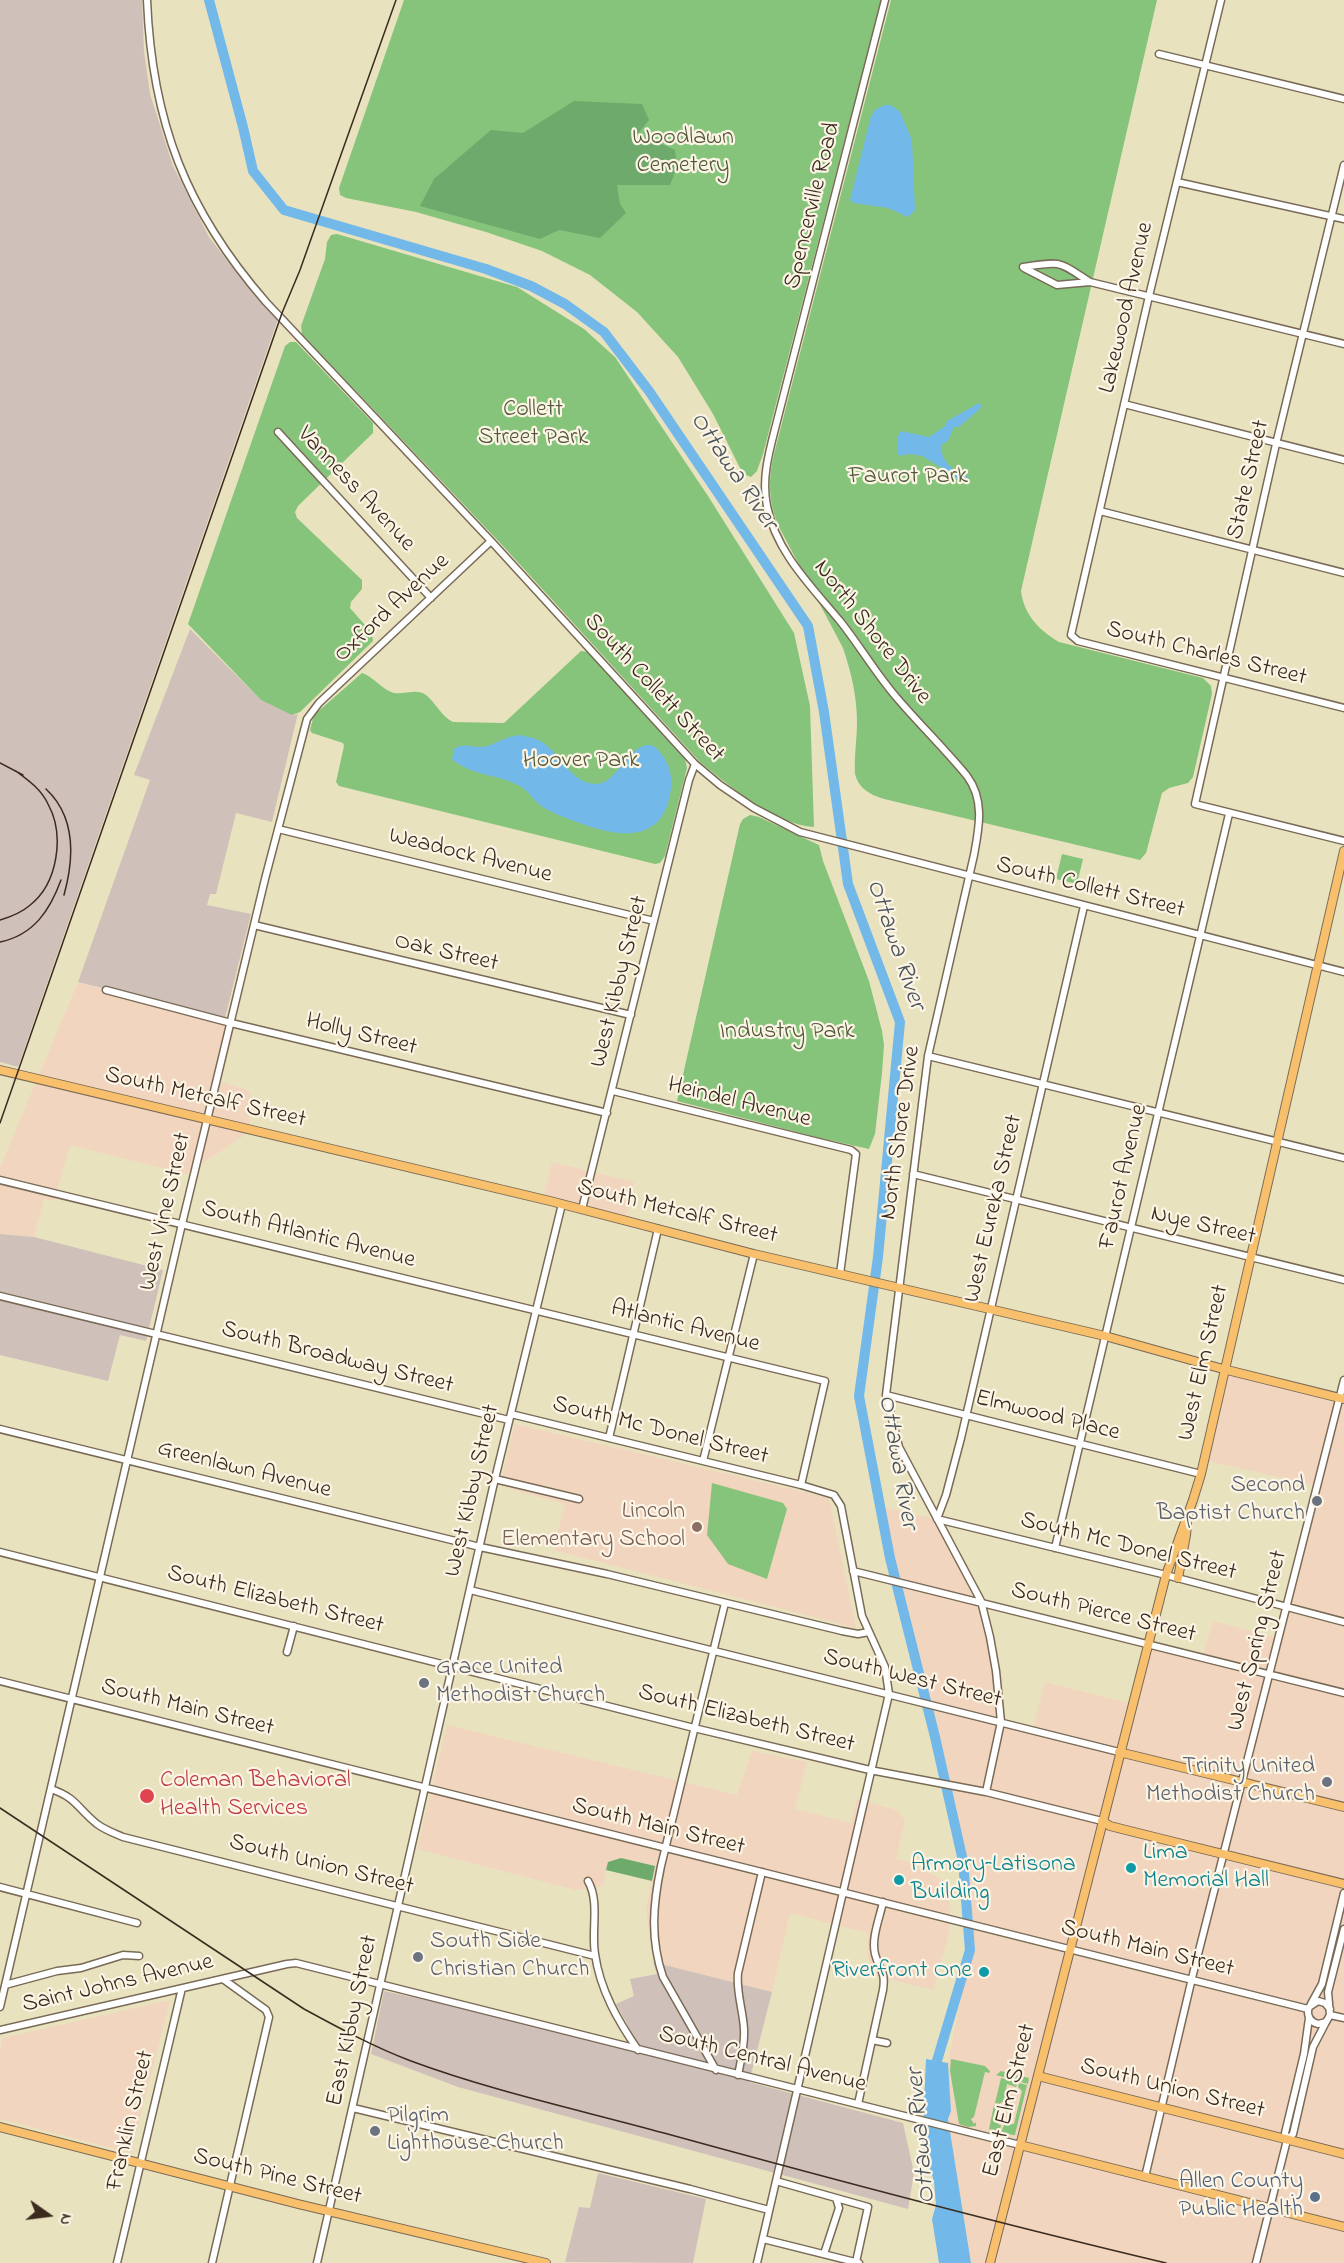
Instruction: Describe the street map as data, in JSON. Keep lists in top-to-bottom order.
{
  "streets": {
    "main road": [
      "South Metcalf Street",
      "West Elm Street",
      "South Elizabeth Street",
      "South West Street",
      "South Union Street",
      "South Central Avenue",
      "East Elm Street",
      "South Pine Street"
    ],
    "street": [
      "Spencerville Road",
      "Lakewood Avenue",
      "State Street",
      "Vanness Avenue",
      "Oxford Avenue",
      "North Shore Drive",
      "South Charles Street",
      "South Collett Street",
      "Weadock Avenue",
      "Oak Street",
      "West Kibby Street",
      "Holly Street",
      "Heindel Avenue",
      "Faurot Avenue",
      "West Eureka Street",
      "West Vine Street",
      "Nye Street",
      "South Atlantic Avenue",
      "Atlantic Avenue",
      "South Broadway Street",
      "Elmwood Place",
      "South Mc Donel Street",
      "Greenlawn Avenue",
      "South Pierce Street",
      "West Spring Street",
      "South Main Street",
      "Saint Johns Avenue",
      "East Kibby Street",
      "Franklin Street"
    ]
  },
  "crossings": [
    ["Spencerville Road", "North Shore Drive"],
    ["Lakewood Avenue", "South Charles Street"],
    ["State Street", "South Charles Street"],
    ["State Street", "Faurot Avenue"],
    ["Vanness Avenue", "Oxford Avenue"],
    ["Oxford Avenue", "South Collett Street"],
    ["Oxford Avenue", "West Vine Street"],
    ["North Shore Drive", "South Collett Street"],
    ["North Shore Drive", "South Metcalf Street"],
    ["North Shore Drive", "West Eureka Street"],
    ["North Shore Drive", "Nye Street"],
    ["North Shore Drive", "Elmwood Place"],
    ["North Shore Drive", "South Mc Donel Street"],
    ["North Shore Drive", "South Elizabeth Street"],
    ["North Shore Drive", "South Pierce Street"],
    ["North Shore Drive", "South West Street"],
    ["South Collett Street", "West Kibby Street"],
    ["South Collett Street", "Faurot Avenue"],
    ["South Collett Street", "West Eureka Street"],
    ["South Collett Street", "West Elm Street"],
    ["Weadock Avenue", "West Kibby Street"],
    ["Weadock Avenue", "West Vine Street"],
    ["Oak Street", "West Kibby Street"],
    ["Oak Street", "West Vine Street"],
    ["West Kibby Street", "Holly Street"],
    ["West Kibby Street", "South Metcalf Street"],
    ["West Kibby Street", "Heindel Avenue"],
    ["West Kibby Street", "South Atlantic Avenue"],
    ["West Kibby Street", "Atlantic Avenue"],
    ["West Kibby Street", "South Broadway Street"],
    ["West Kibby Street", "South Mc Donel Street"],
    ["West Kibby Street", "Greenlawn Avenue"],
    ["West Kibby Street", "South Elizabeth Street"],
    ["West Kibby Street", "South West Street"],
    ["West Kibby Street", "South Main Street"],
    ["West Kibby Street", "East Kibby Street"],
    ["Holly Street", "West Vine Street"],
    ["South Metcalf Street", "Heindel Avenue"],
    ["South Metcalf Street", "Faurot Avenue"],
    ["South Metcalf Street", "West Eureka Street"],
    ["South Metcalf Street", "West Vine Street"],
    ["South Metcalf Street", "West Elm Street"],
    ["South Metcalf Street", "West Spring Street"],
    ["Faurot Avenue", "Nye Street"],
    ["Faurot Avenue", "Elmwood Place"],
    ["Faurot Avenue", "South Mc Donel Street"],
    ["West Eureka Street", "Nye Street"],
    ["West Eureka Street", "Elmwood Place"],
    ["West Eureka Street", "South Mc Donel Street"],
    ["West Vine Street", "South Atlantic Avenue"],
    ["West Vine Street", "South Broadway Street"],
    ["West Vine Street", "Greenlawn Avenue"],
    ["West Vine Street", "South Elizabeth Street"],
    ["West Vine Street", "South Main Street"],
    ["West Vine Street", "South Union Street"],
    ["Nye Street", "West Elm Street"],
    ["South Atlantic Avenue", "Atlantic Avenue"],
    ["Atlantic Avenue", "South Mc Donel Street"],
    ["South Broadway Street", "South Mc Donel Street"],
    ["West Elm Street", "Elmwood Place"],
    ["West Elm Street", "South Mc Donel Street"],
    ["West Elm Street", "South Elizabeth Street"],
    ["West Elm Street", "South Pierce Street"],
    ["West Elm Street", "South West Street"],
    ["West Elm Street", "South Main Street"],
    ["West Elm Street", "East Elm Street"],
    ["South Mc Donel Street", "South Pierce Street"],
    ["South Mc Donel Street", "West Spring Street"],
    ["South Elizabeth Street", "West Spring Street"],
    ["South Pierce Street", "West Spring Street"],
    ["West Spring Street", "South West Street"],
    ["West Spring Street", "South Main Street"],
    ["West Spring Street", "South Union Street"],
    ["West Spring Street", "South Central Avenue"],
    ["South Main Street", "East Kibby Street"],
    ["South Main Street", "East Elm Street"],
    ["South Union Street", "East Kibby Street"],
    ["South Union Street", "East Elm Street"],
    ["Saint Johns Avenue", "South Central Avenue"],
    ["Saint Johns Avenue", "Franklin Street"],
    ["East Kibby Street", "South Central Avenue"],
    ["East Kibby Street", "South Pine Street"],
    ["South Central Avenue", "East Elm Street"],
    ["Franklin Street", "South Pine Street"]
  ],
  "water": ["Ottawa River"],
  "parks": [
    "Woodlawn Cemetery",
    "Collett Street Park",
    "Faurot Park",
    "Hoover Park",
    "Industry Park"
  ],
  "places": [
    "Second Baptist Church",
    "Lincoln Elementary School",
    "Grace United Methodist Church",
    "Trinity United Methodist Church",
    "Coleman Behavioral Health Services",
    "Lima Memorial Hall",
    "Armory–Latisona Building",
    "South Side Christian Church",
    "Riverfront One",
    "Pilgrim Lighthouse Church",
    "Allen County Public Health"
  ],
  "north": "right"
}
